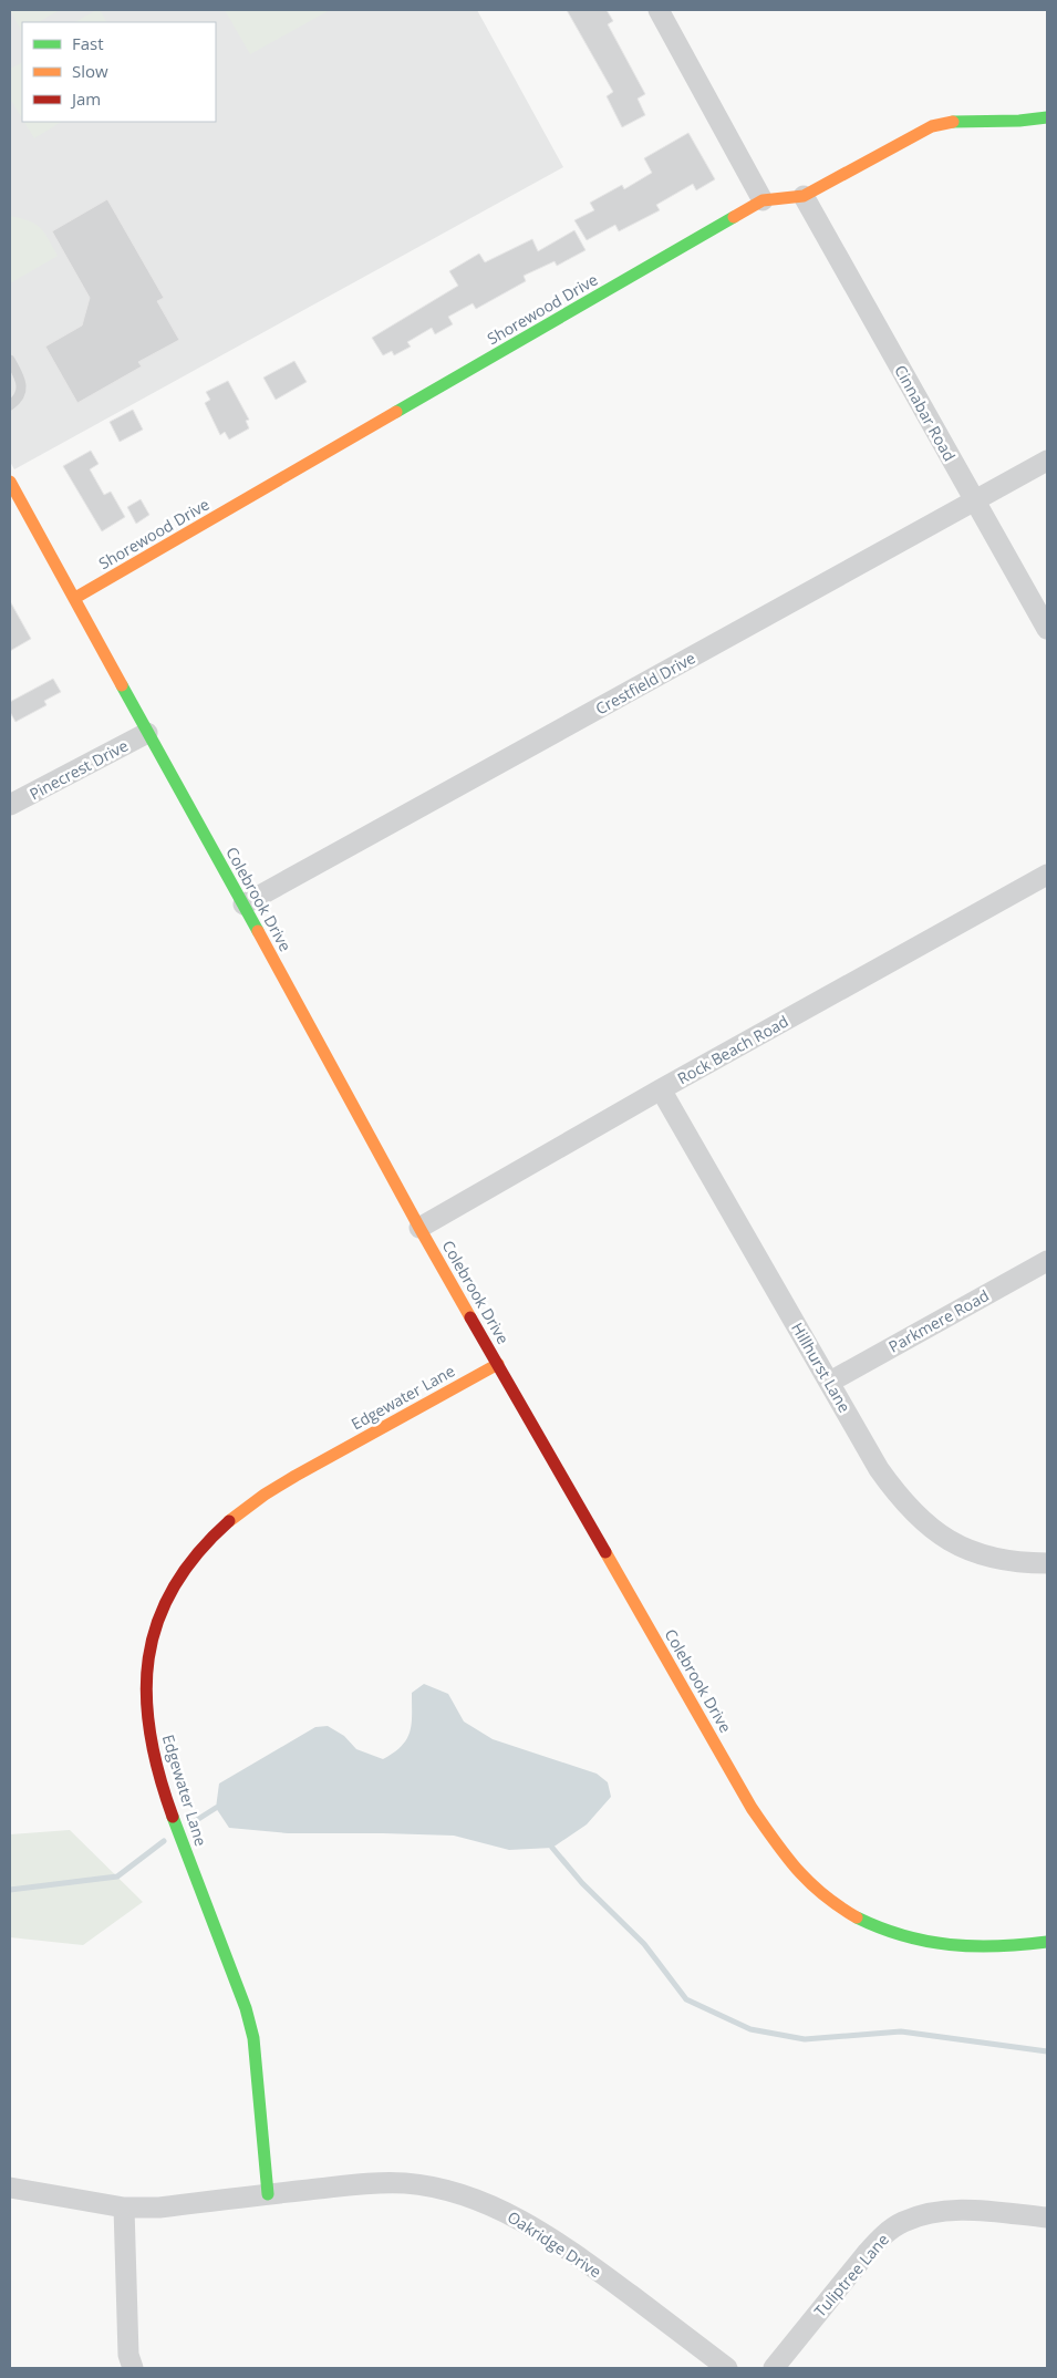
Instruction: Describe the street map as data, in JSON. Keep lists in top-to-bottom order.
{
  "streets": {
    "street": [
      "Shorewood Drive",
      "Cinnabar Road",
      "Crestfield Drive",
      "Pinecrest Drive",
      "Colebrook Drive",
      "Rock Beach Road",
      "Parkmere Road",
      "Hillhurst Lane",
      "Edgewater Lane",
      "Oakridge Drive",
      "Tuliptree Lane"
    ]
  },
  "crossings": [
    ["Shorewood Drive", "Cinnabar Road"],
    ["Shorewood Drive", "Colebrook Drive"],
    ["Cinnabar Road", "Crestfield Drive"],
    ["Crestfield Drive", "Colebrook Drive"],
    ["Pinecrest Drive", "Colebrook Drive"],
    ["Colebrook Drive", "Rock Beach Road"],
    ["Colebrook Drive", "Edgewater Lane"],
    ["Rock Beach Road", "Hillhurst Lane"],
    ["Parkmere Road", "Hillhurst Lane"],
    ["Edgewater Lane", "Oakridge Drive"]
  ],
  "legend": ["Fast", "Slow", "Jam"]
}
